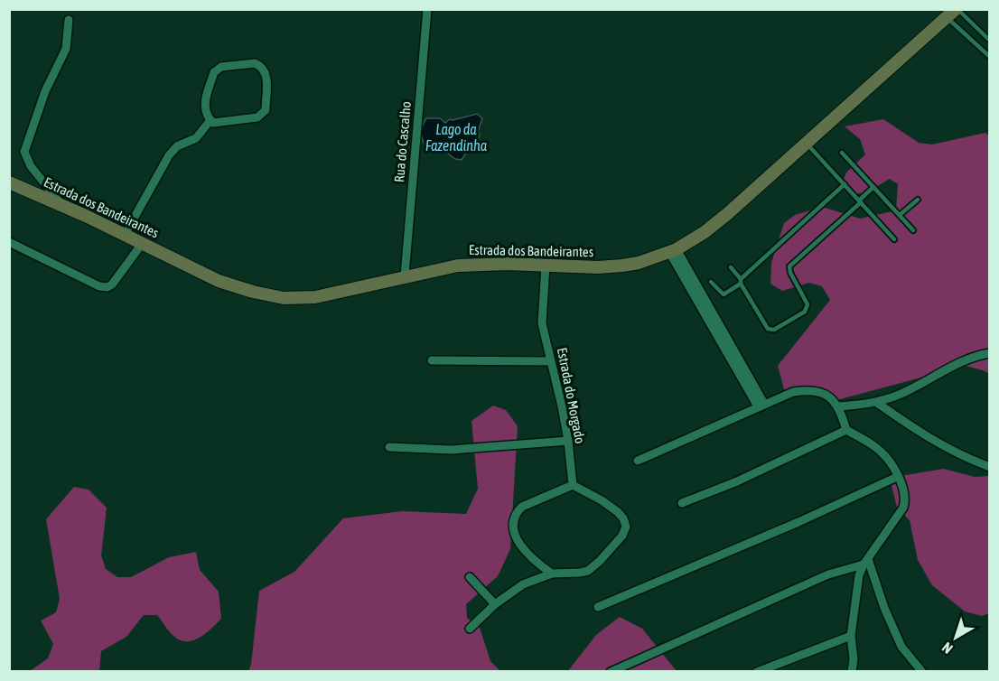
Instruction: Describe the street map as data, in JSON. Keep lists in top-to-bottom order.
{
  "streets": {
    "main road": ["Estrada dos Bandeirantes"],
    "street": ["Rua do Cascalho", "Estrada do Morgado"]
  },
  "crossings": [
    ["Rua do Cascalho", "Estrada dos Bandeirantes"],
    ["Estrada dos Bandeirantes", "Estrada do Morgado"]
  ],
  "water": ["Lago da Fazendinha"],
  "north": "bottom left"
}
